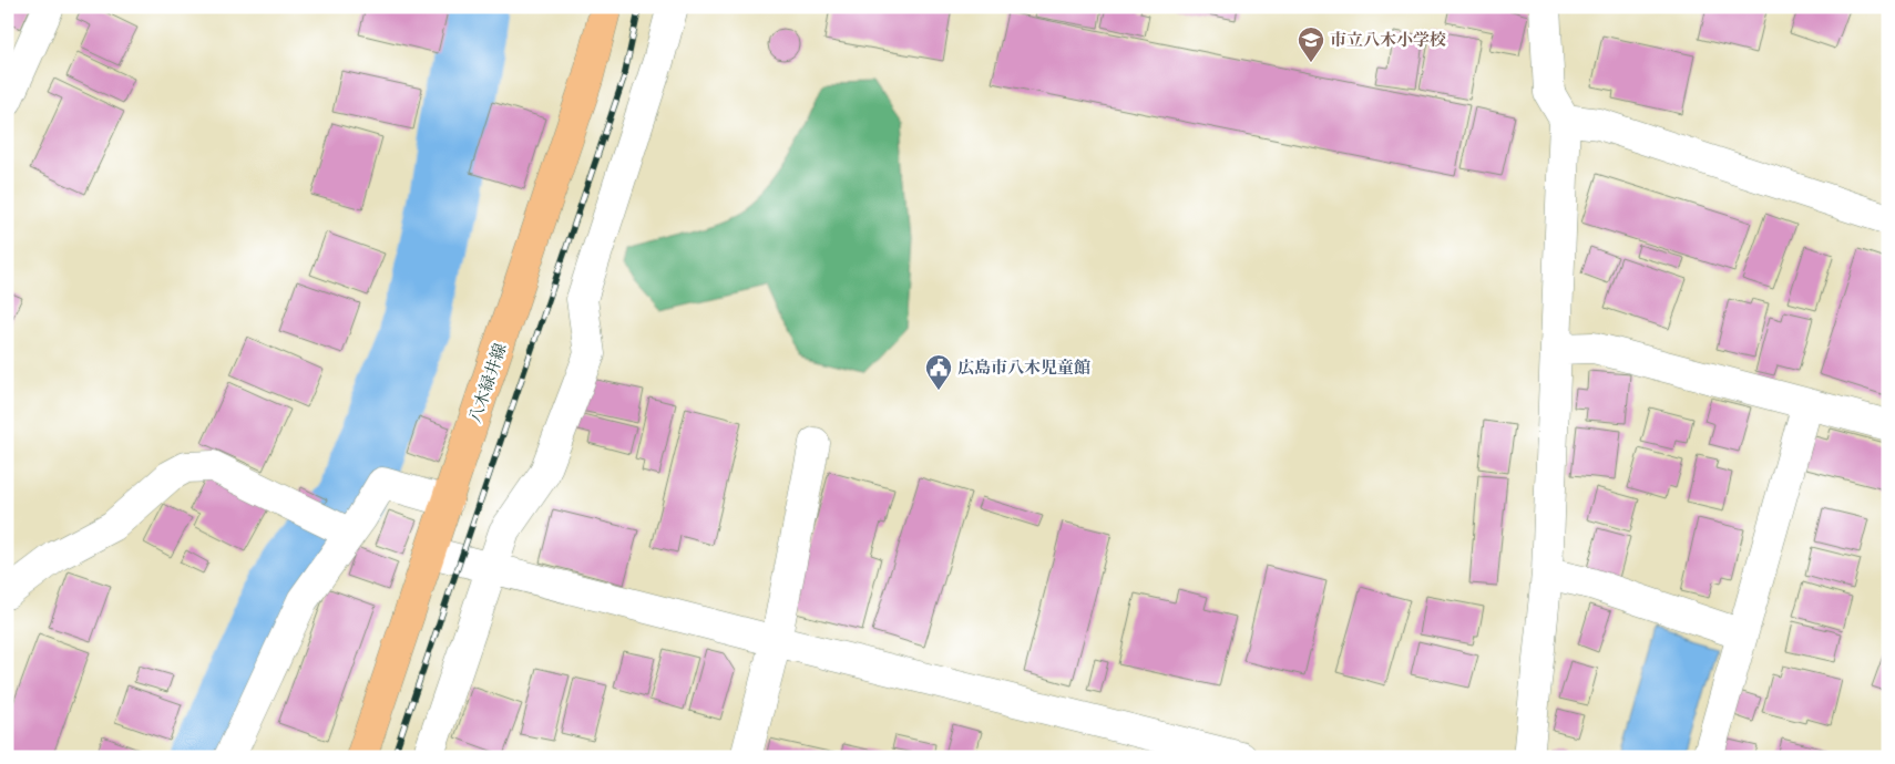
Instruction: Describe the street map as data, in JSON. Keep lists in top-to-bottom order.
{
  "streets": {
    "main road": ["八木緑井線"]
  },
  "places": {
    "school or university": ["市立八木小学校"],
    "public building": ["広島市八木児童館"]
  }
}
